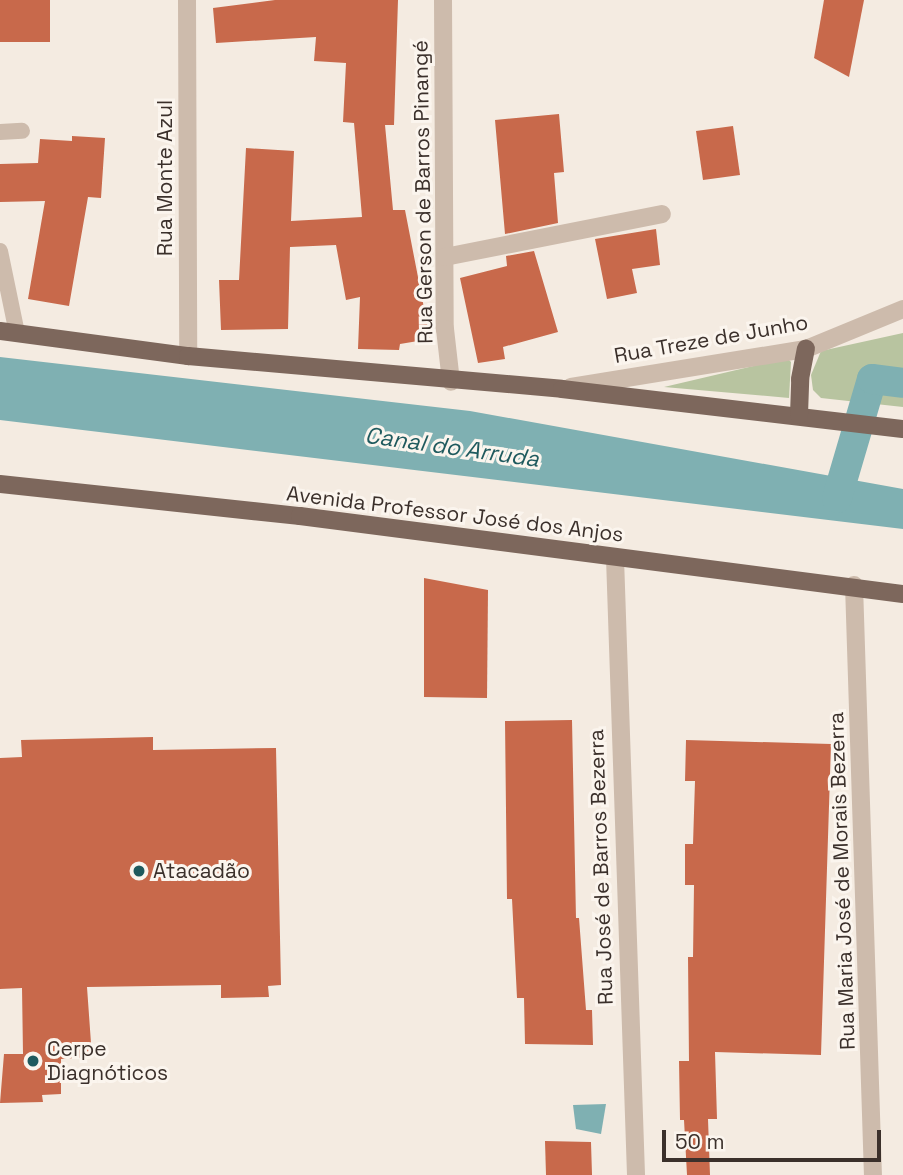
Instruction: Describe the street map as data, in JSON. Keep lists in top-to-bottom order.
{
  "streets": {
    "main road": ["Avenida Professor José dos Anjos"],
    "street": [
      "Rua Monte Azul",
      "Rua Gerson de Barros Pinangé",
      "Rua Treze de Junho",
      "Rua José de Barros Bezerra",
      "Rua Maria José de Morais Bezerra"
    ]
  },
  "crossings": [
    ["Avenida Professor José dos Anjos", "Rua José de Barros Bezerra"],
    ["Avenida Professor José dos Anjos", "Rua Maria José de Morais Bezerra"]
  ],
  "water": ["Canal do Arruda"],
  "places": ["Atacadão", "Cerpe Diagnóticos"],
  "scale_bar": "50 m"
}
